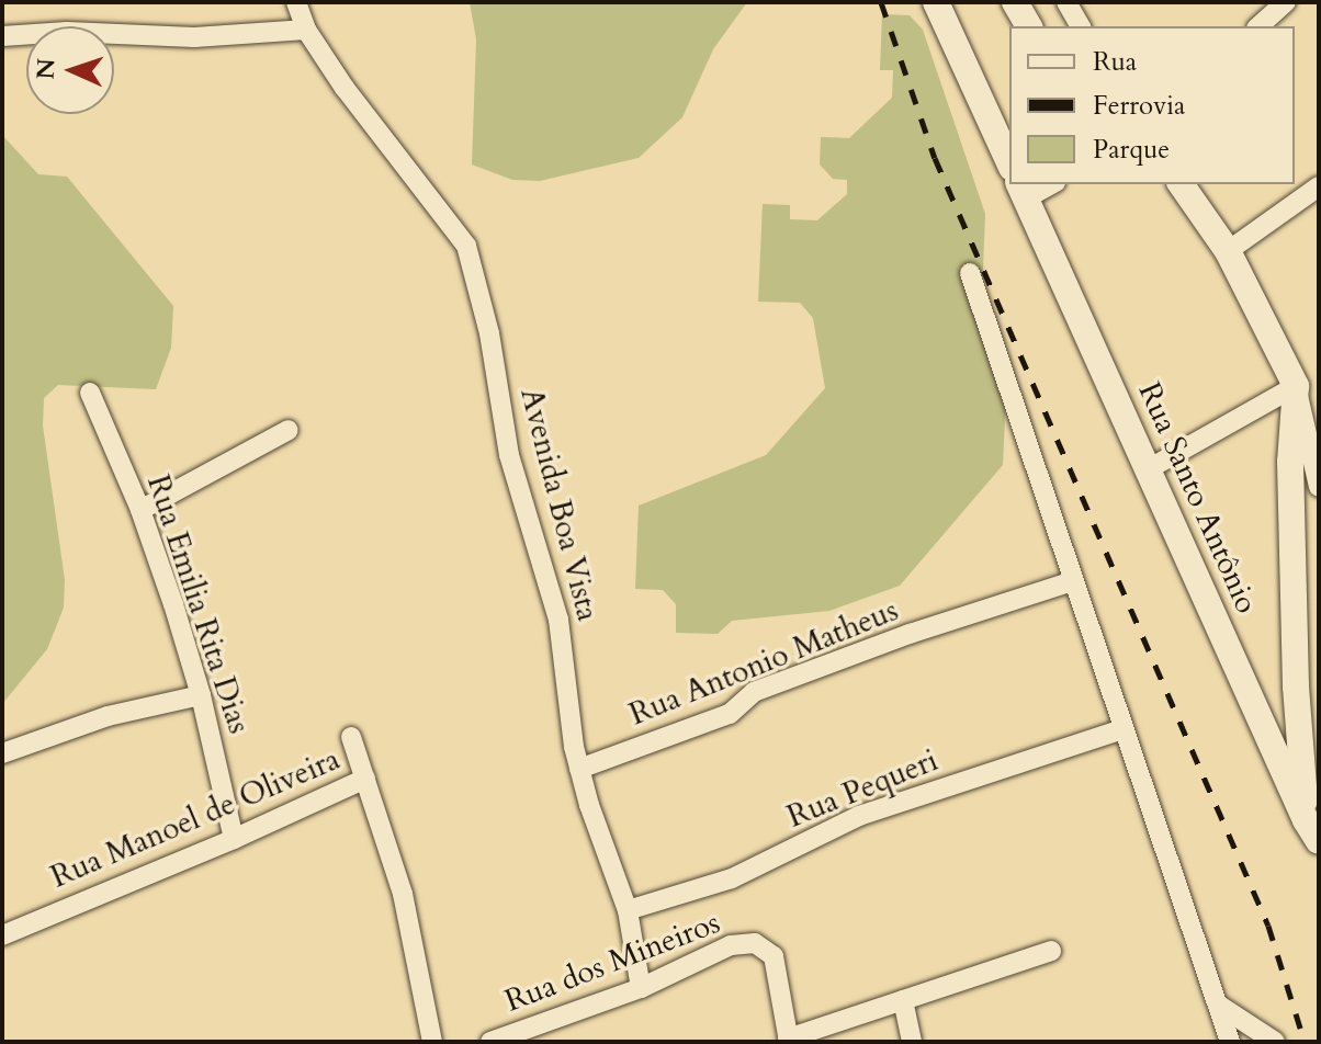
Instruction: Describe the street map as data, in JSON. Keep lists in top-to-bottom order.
{
  "streets": {
    "main road": ["Rua Santo Antônio"],
    "street": [
      "Avenida Boa Vista",
      "Rua Emilia Rita Dias",
      "Rua Antonio Matheus",
      "Rua Pequeri",
      "Rua Manoel de Oliveira",
      "Rua dos Mineiros"
    ]
  },
  "crossings": [
    ["Avenida Boa Vista", "Rua Antonio Matheus"],
    ["Avenida Boa Vista", "Rua Pequeri"],
    ["Avenida Boa Vista", "Rua dos Mineiros"],
    ["Rua Emilia Rita Dias", "Rua Manoel de Oliveira"]
  ],
  "legend": ["Rua", "Ferrovia", "Parque"],
  "north": "left"
}
